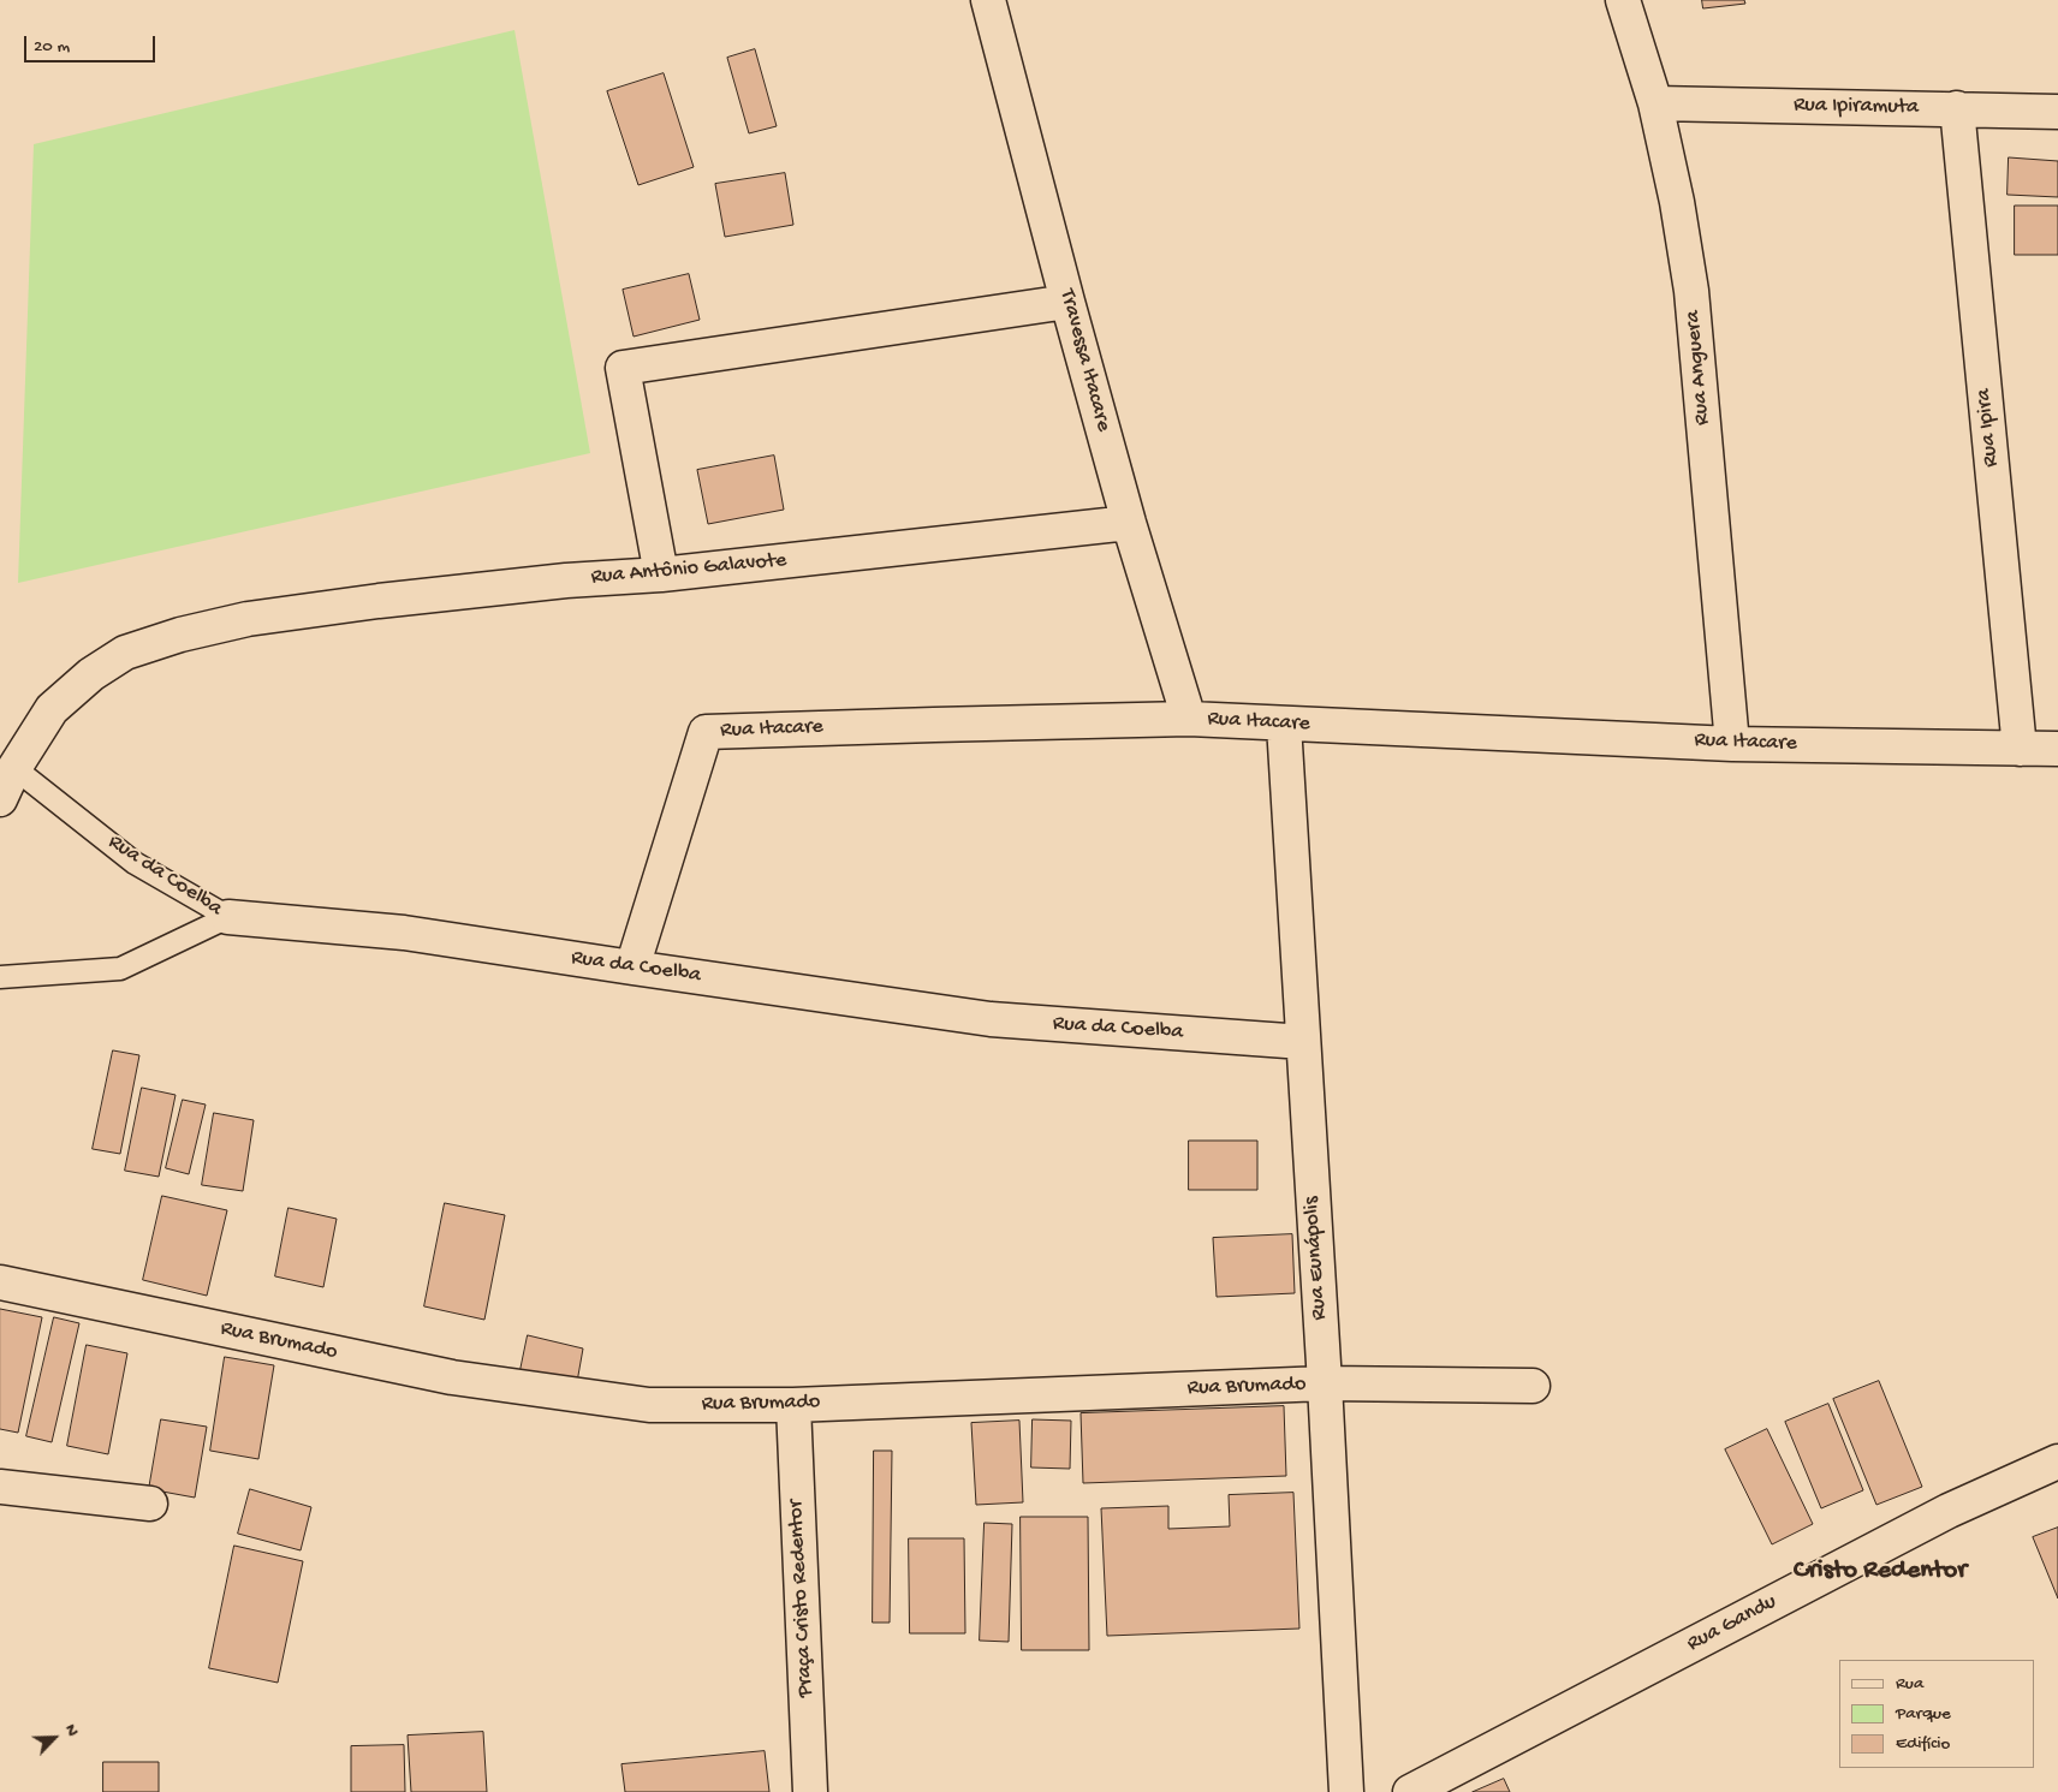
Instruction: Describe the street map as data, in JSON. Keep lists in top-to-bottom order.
{
  "streets": {
    "street": [
      "Rua Ipiramuta",
      "Travessa Itacare",
      "Rua Anguera",
      "Rua Ipira",
      "Rua Antônio Galavote",
      "Rua Itacare",
      "Rua da Coelba",
      "Rua Eunápolis",
      "Rua Brumado",
      "Praça Cristo Redentor",
      "Rua Gandu"
    ]
  },
  "crossings": [
    ["Rua Ipiramuta", "Rua Anguera"],
    ["Rua Ipiramuta", "Rua Ipira"],
    ["Travessa Itacare", "Rua Antônio Galavote"],
    ["Travessa Itacare", "Rua Itacare"],
    ["Rua Anguera", "Rua Itacare"],
    ["Rua Ipira", "Rua Itacare"],
    ["Rua Antônio Galavote", "Rua da Coelba"],
    ["Rua Itacare", "Rua da Coelba"],
    ["Rua Itacare", "Rua Eunápolis"],
    ["Rua da Coelba", "Rua Eunápolis"],
    ["Rua Eunápolis", "Rua Brumado"],
    ["Rua Brumado", "Praça Cristo Redentor"]
  ],
  "districts": ["Cristo Redentor"],
  "legend": ["Rua", "Parque", "Edifício"],
  "scale_bar": "20 m",
  "north": "top right"
}
